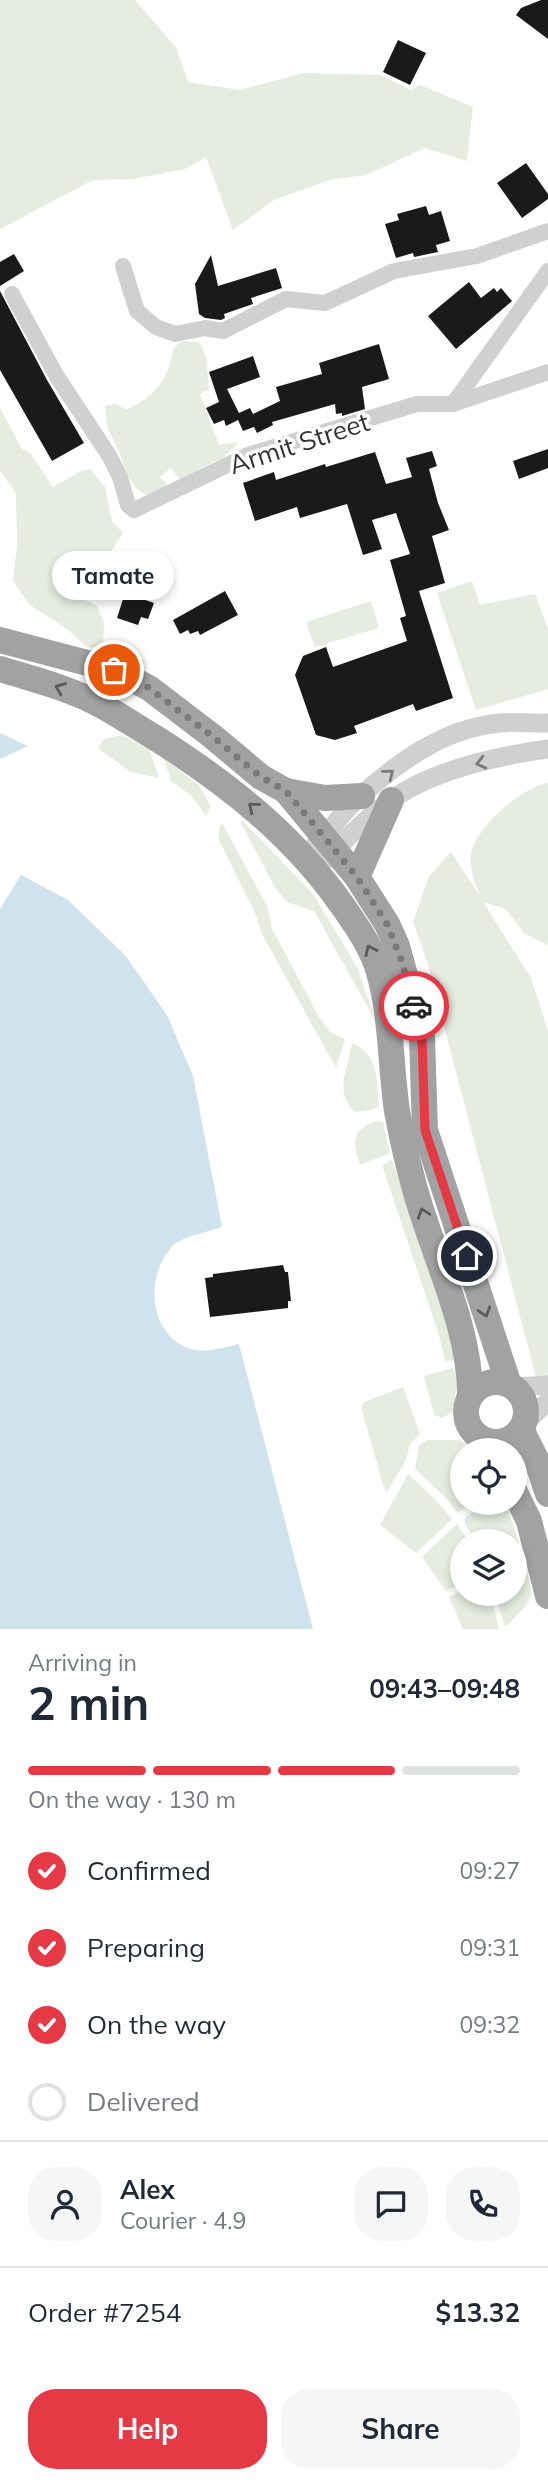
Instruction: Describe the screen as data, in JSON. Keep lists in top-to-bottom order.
{
  "streets": {
    "street": ["Armit Street"]
  },
  "places": ["Tamate"],
  "page": {
    "bubble": "Tamate",
    "heading": ["2 min", "Arriving in", "09:43–09:48"],
    "panel": [
      "Alex",
      "Courier · 4.9",
      "Order #7254",
      "$13.32"
    ],
    "bar": "On the way · 130 m",
    "list": [
      ["Confirmed", "09:27"],
      ["Preparing", "09:31"],
      ["On the way", "09:32"],
      "Delivered"
    ],
    "buttons": ["Help", "Share"]
  }
}
